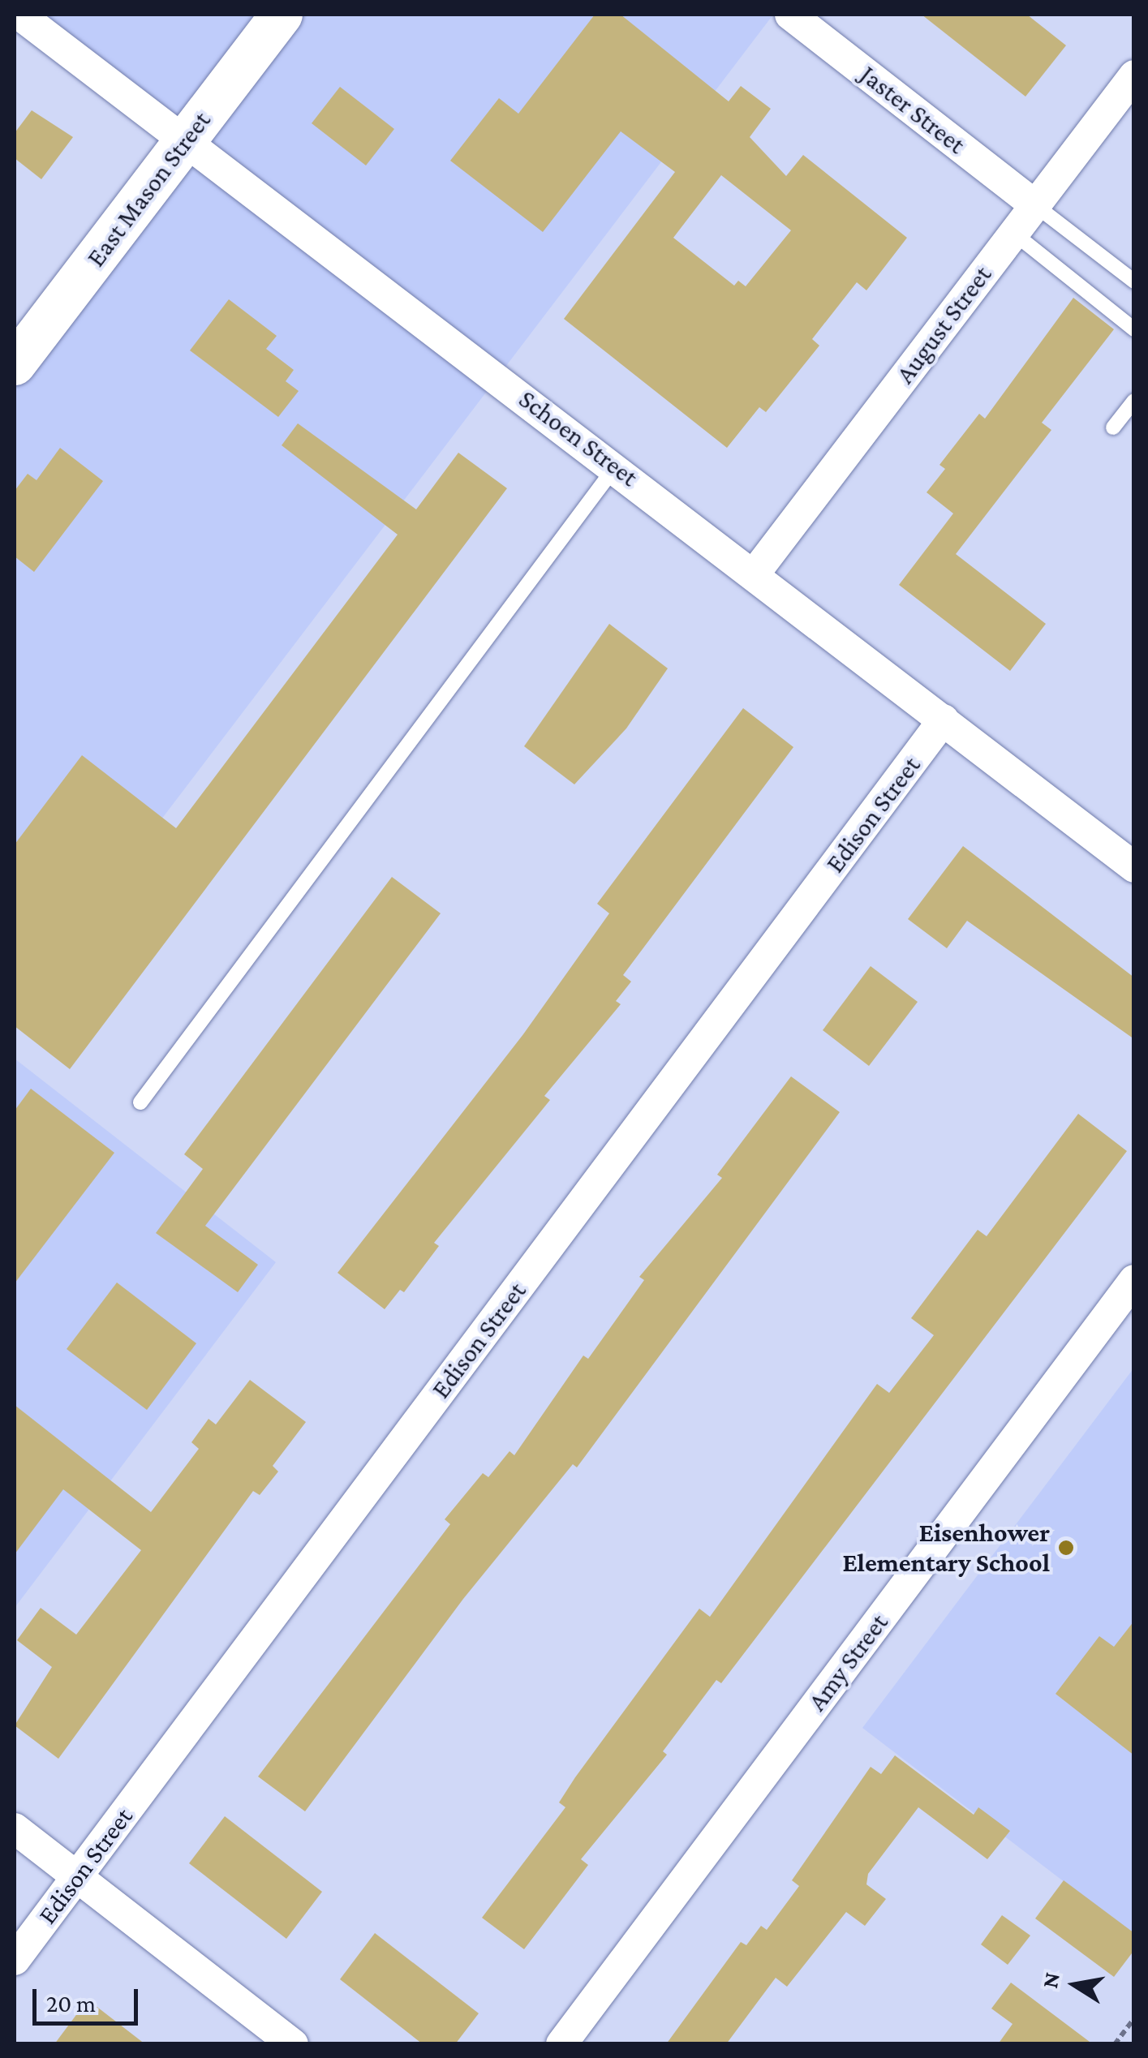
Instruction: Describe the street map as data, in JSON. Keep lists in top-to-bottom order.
{
  "streets": {
    "main road": ["East Mason Street"],
    "street": [
      "Jaster Street",
      "August Street",
      "Schoen Street",
      "Edison Street",
      "Amy Street"
    ]
  },
  "crossings": [
    ["Jaster Street", "August Street"],
    ["East Mason Street", "Schoen Street"],
    ["August Street", "Schoen Street"],
    ["Schoen Street", "Edison Street"]
  ],
  "places": ["Eisenhower Elementary School"],
  "scale_bar": "20 m",
  "north": "left"
}
